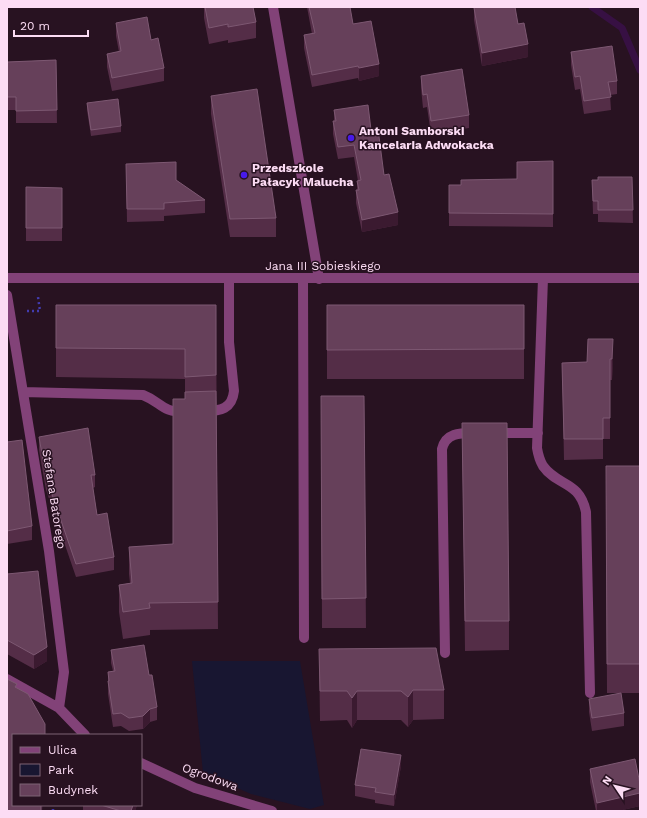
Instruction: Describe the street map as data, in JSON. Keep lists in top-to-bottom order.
{
  "streets": {
    "street": ["Jana III Sobieskiego", "Stefana Batorego", "Ogrodowa"]
  },
  "places": ["Antoni Samborski Kancelaria Adwokacka", "Przedszkole Pałacyk Malucha"],
  "legend": ["Ulica", "Park", "Budynek"],
  "scale_bar": "20 m",
  "north": "top left"
}
